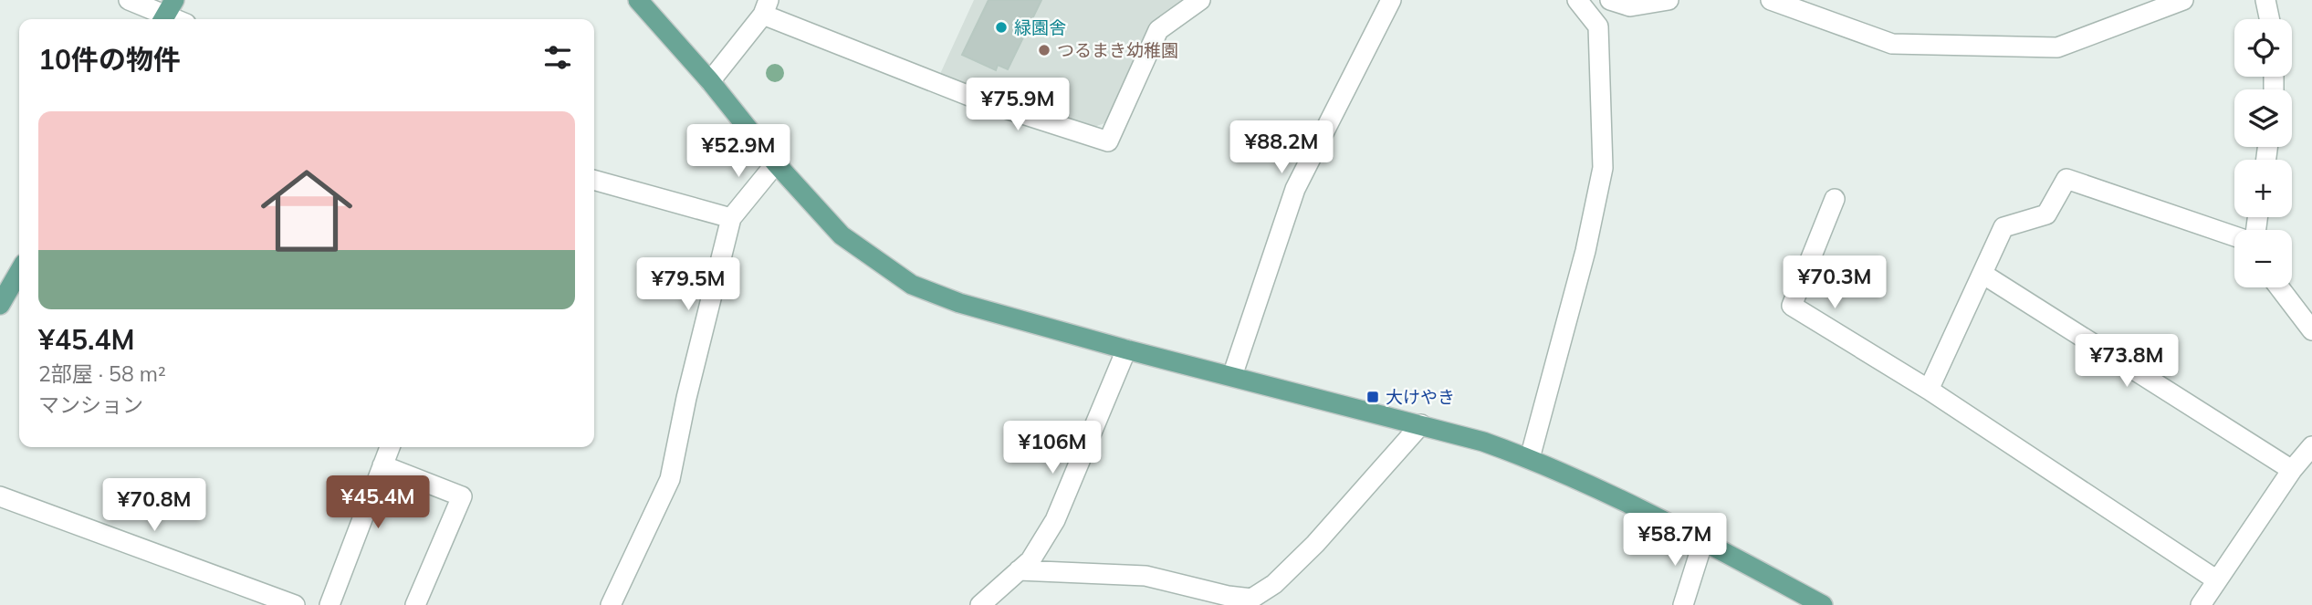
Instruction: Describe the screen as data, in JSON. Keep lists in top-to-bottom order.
{
  "places": {
    "other": ["緑園舎", "つるまき幼稚園"],
    "transit": ["大けやき"]
  },
  "page": {
    "map_buttons": ["+", "−"],
    "heading": "10件の物件",
    "price": [
      "¥75.9M",
      "¥88.2M",
      "¥52.9M",
      "¥70.3M",
      "¥79.5M",
      "¥73.8M",
      "¥106M",
      "¥45.4M",
      "¥70.8M",
      "¥58.7M"
    ],
    "list": [
      {
        "name": "¥45.4M",
        "note": "2部屋 · 58 m² · マンション"
      }
    ]
  }
}
